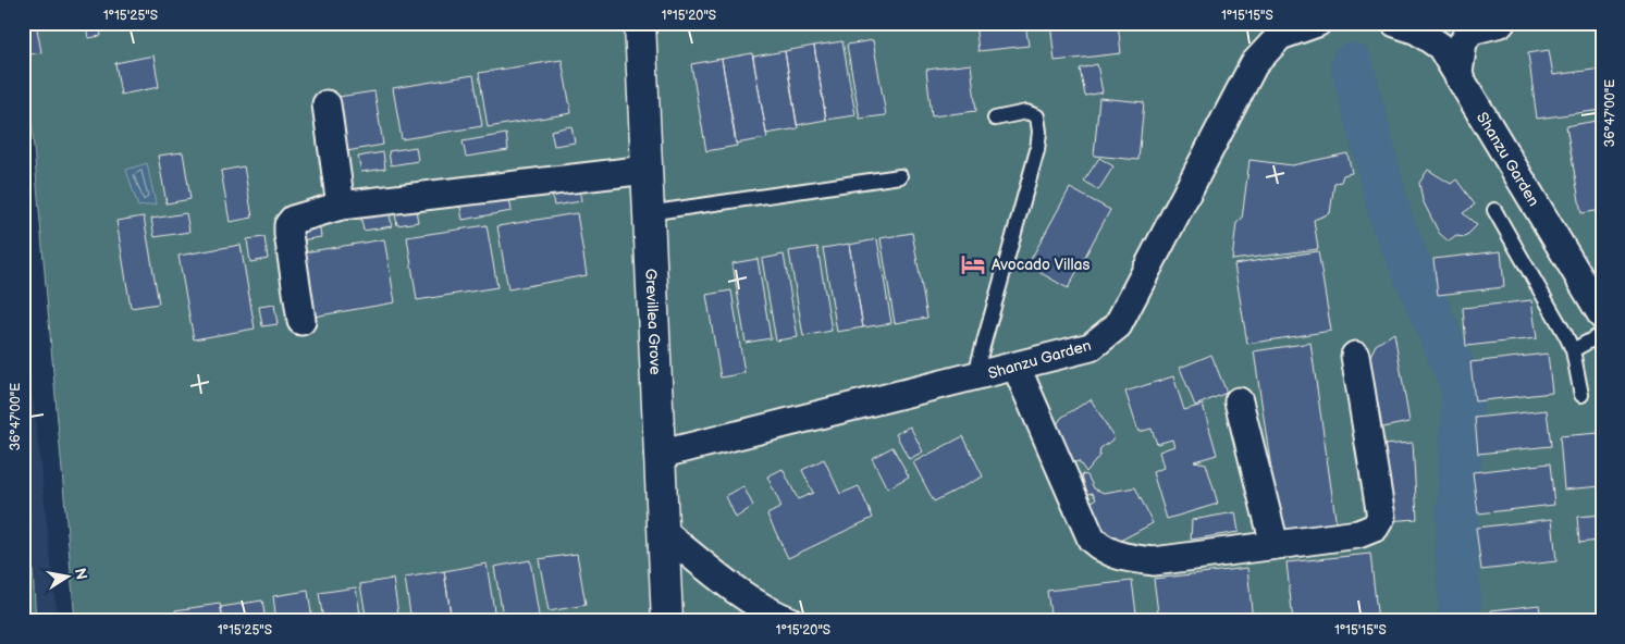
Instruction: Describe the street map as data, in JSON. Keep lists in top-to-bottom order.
{
  "streets": {
    "street": ["Shanzu Garden", "Grevillea Grove"]
  },
  "crossings": [
    ["Shanzu Garden", "Grevillea Grove"]
  ],
  "places": {
    "hotel": ["Avocado Villas"]
  },
  "north": "right",
  "coordinates": [
    "1°15'25\"S",
    "1°15'20\"S",
    "1°15'15\"S",
    "36°47'00\"E"
  ]
}
